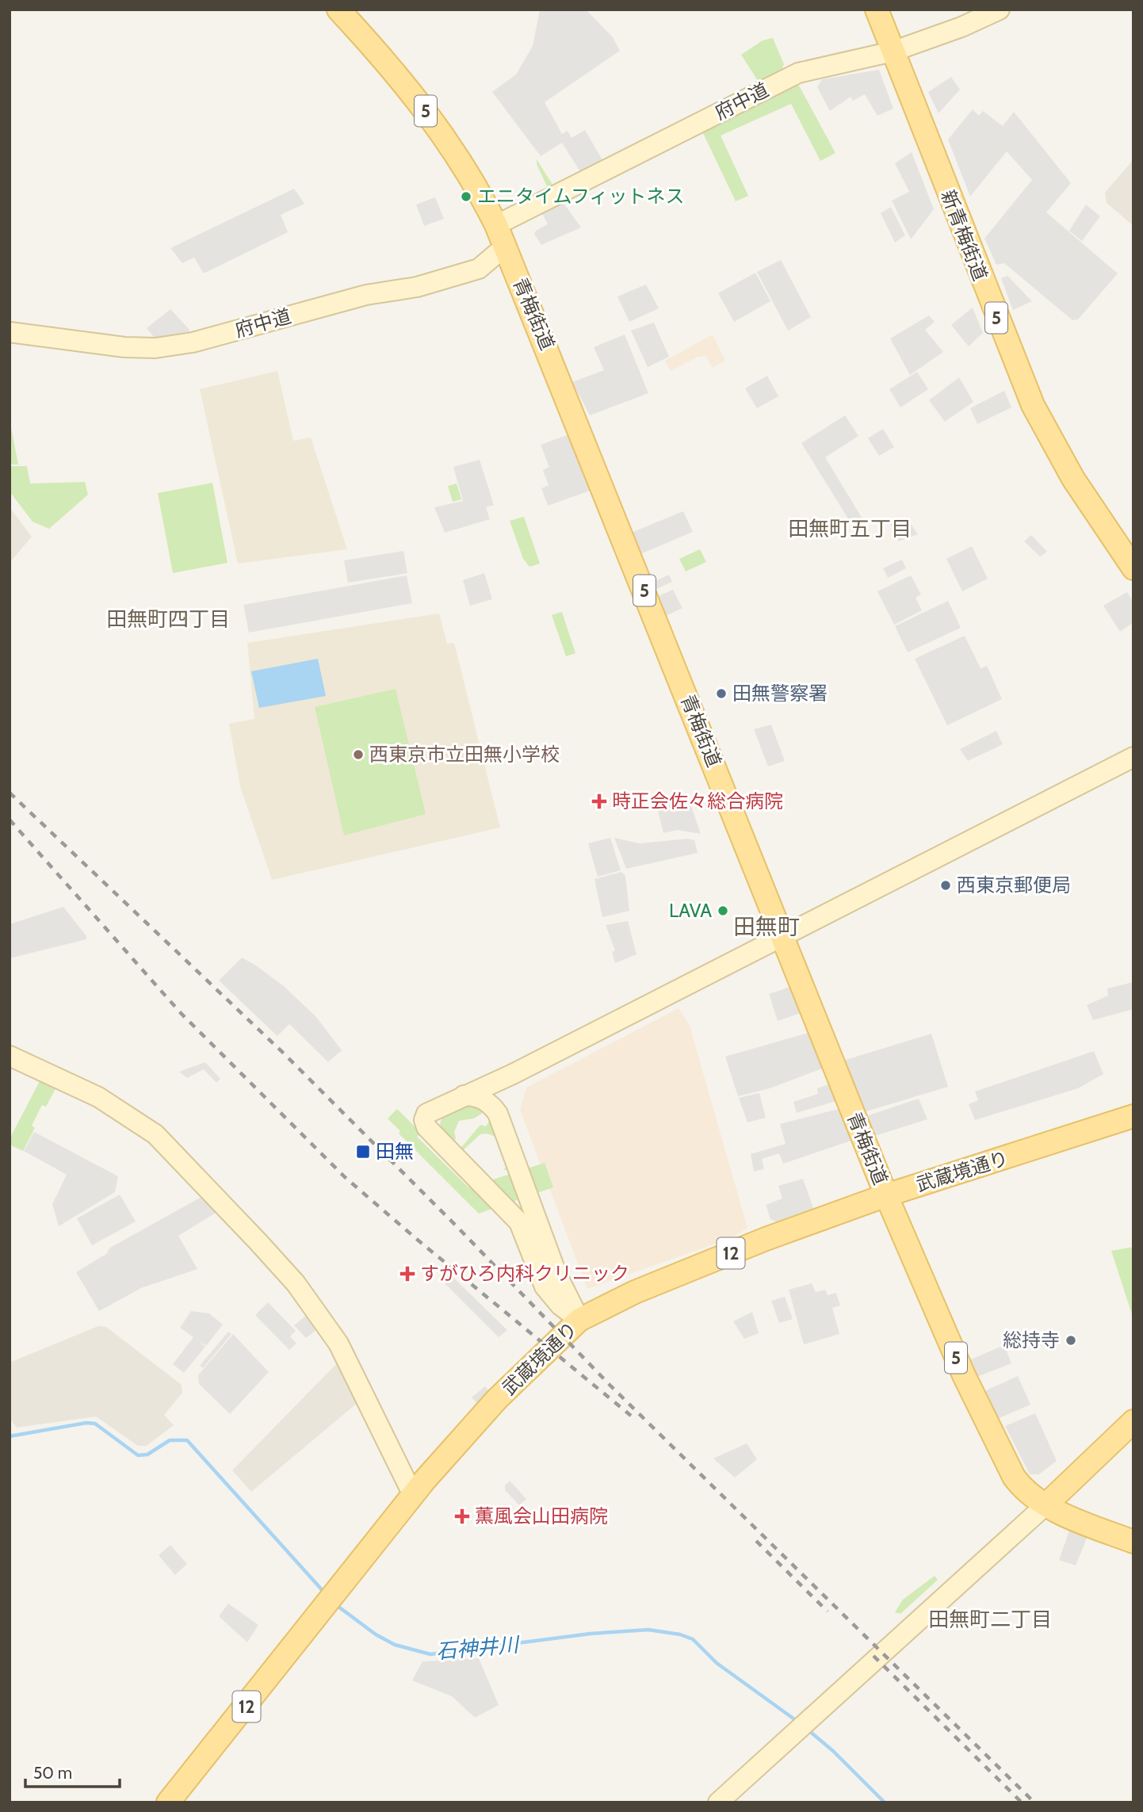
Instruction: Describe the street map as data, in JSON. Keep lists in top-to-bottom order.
{
  "streets": {
    "main road": [
      "5",
      "新青梅街道",
      "青梅街道",
      "武蔵境通り",
      "12"
    ],
    "street": ["府中道"]
  },
  "crossings": [
    ["府中道", "新青梅街道"],
    ["府中道", "青梅街道"],
    ["青梅街道", "武蔵境通り"]
  ],
  "districts": [
    "田無町五丁目",
    "田無町四丁目",
    "田無町",
    "田無町二丁目"
  ],
  "water": ["石神井川"],
  "places": {
    "other": [
      "エニタイムフィットネス",
      "田無警察署",
      "西東京市立田無小学校",
      "西東京郵便局",
      "LAVA",
      "総持寺"
    ],
    "health": ["時正会佐々総合病院", "すがひろ内科クリニック", "薫風会山田病院"],
    "transit": ["田無"]
  },
  "scale_bar": "50 m"
}
